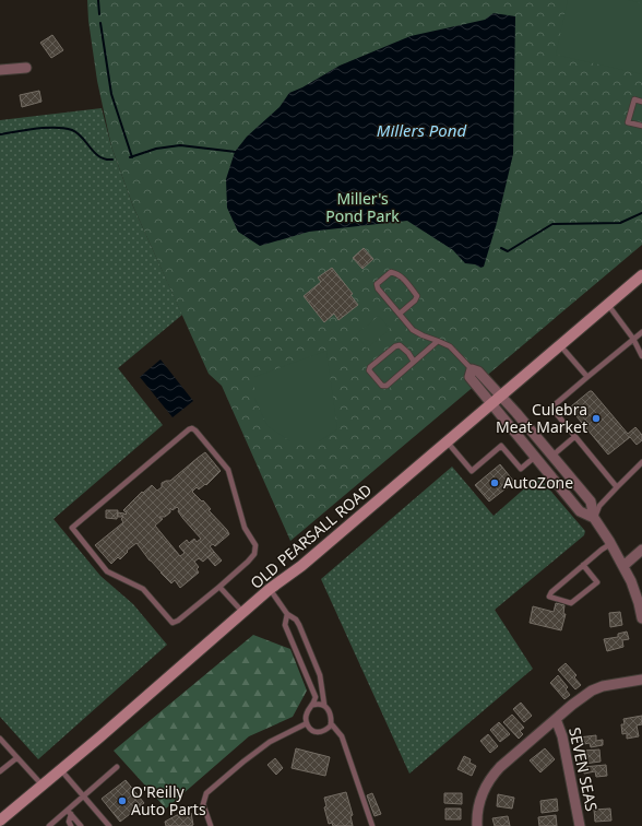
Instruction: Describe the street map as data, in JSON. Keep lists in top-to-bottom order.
{
  "streets": {
    "main road": ["OLD PEARSALL ROAD"],
    "street": ["SEVEN SEAS"]
  },
  "water": ["Millers Pond"],
  "parks": ["Miller's Pond Park"],
  "places": ["Culebra Meat Market", "AutoZone", "O'Reilly Auto Parts"]
}
